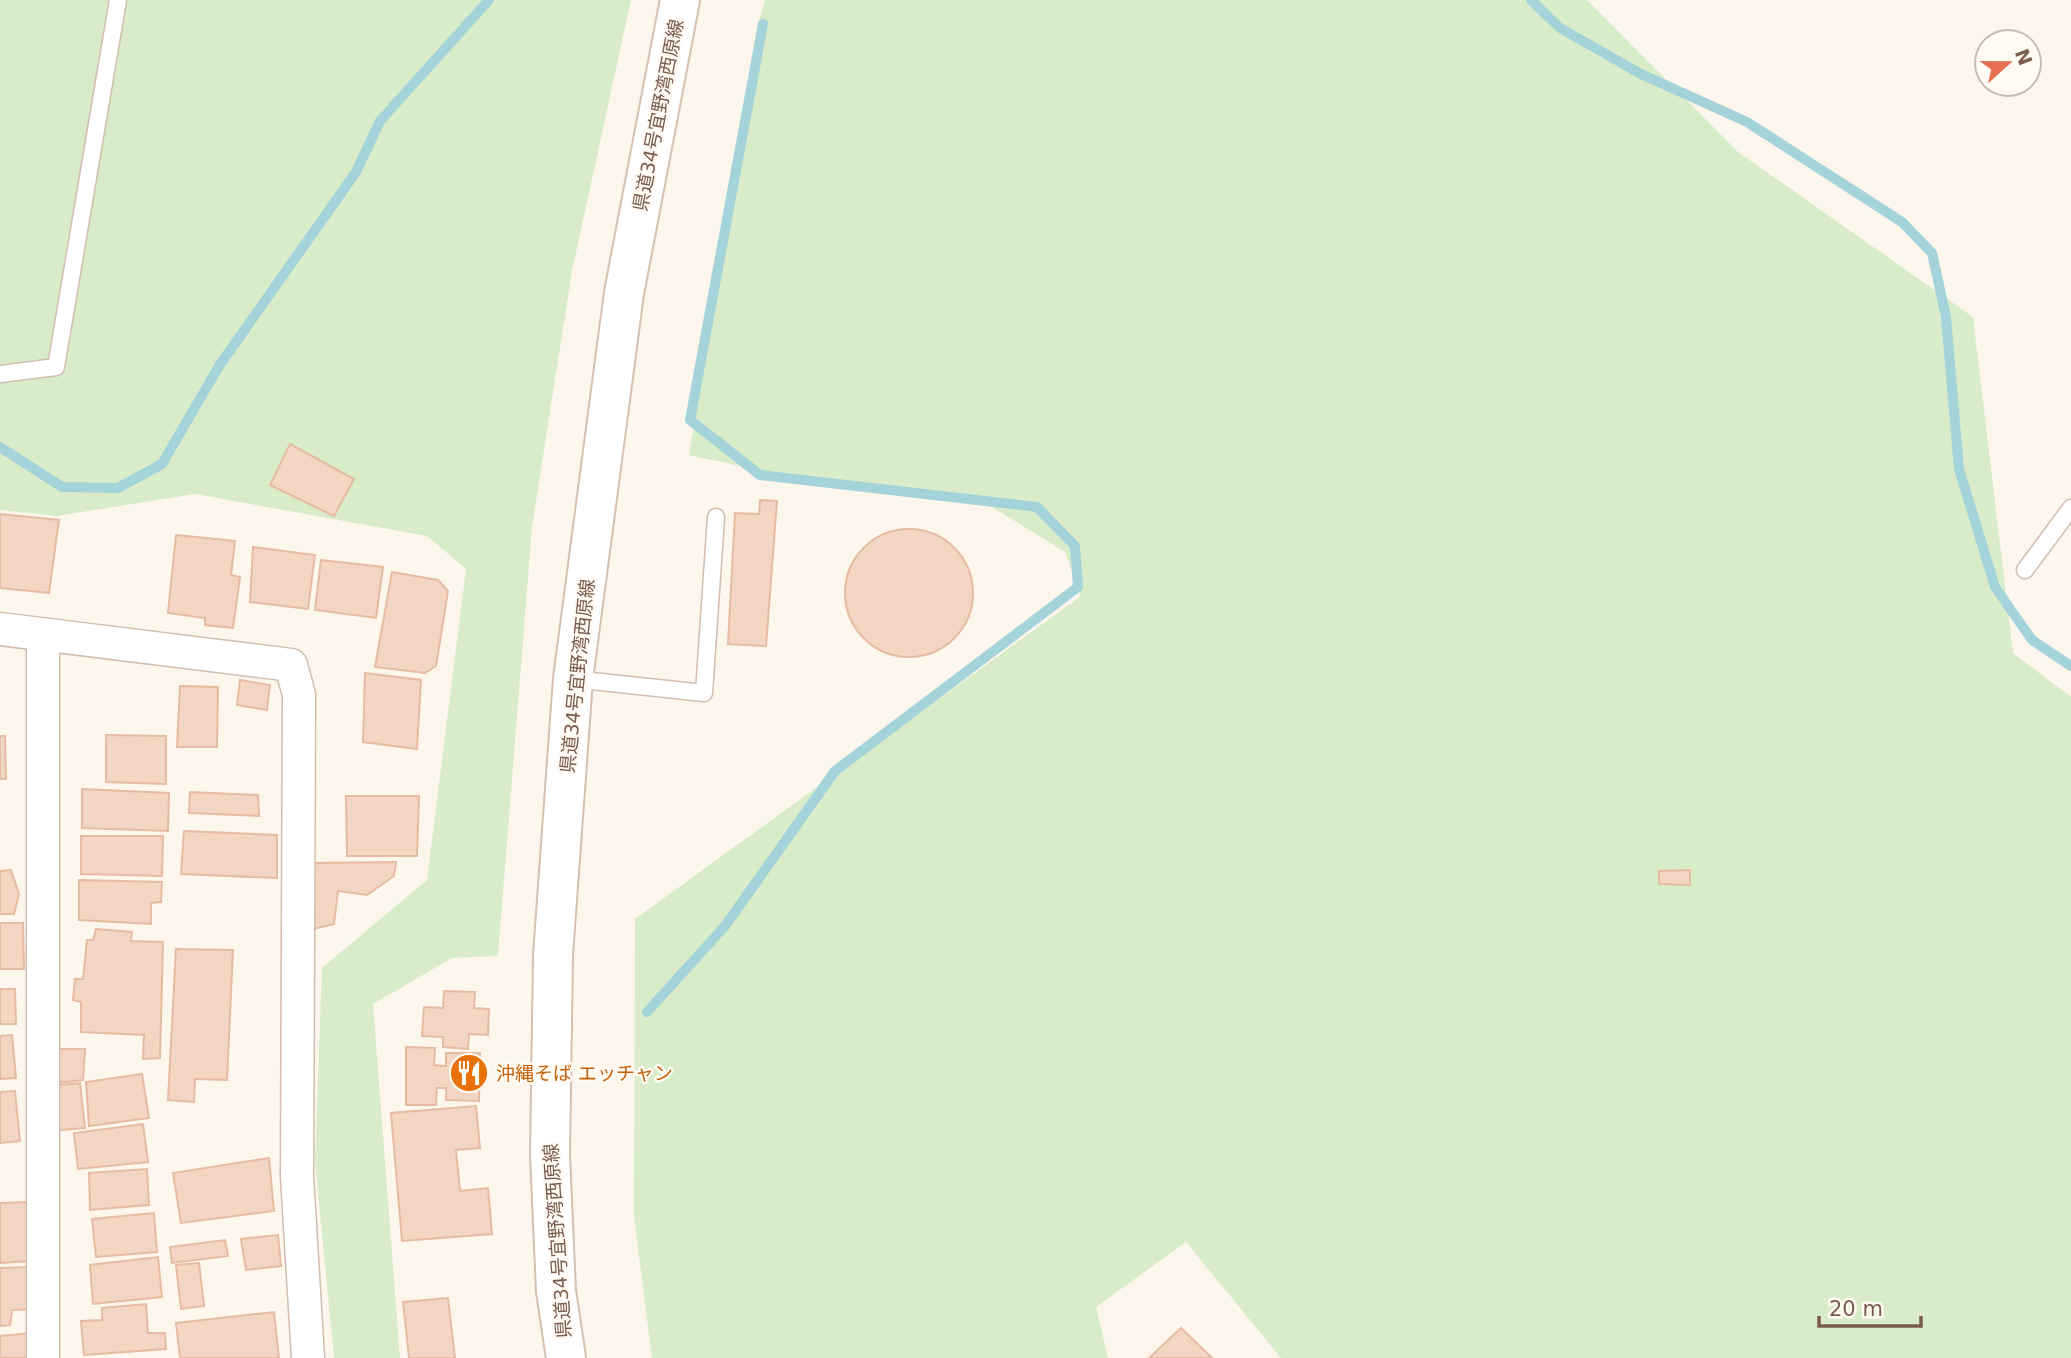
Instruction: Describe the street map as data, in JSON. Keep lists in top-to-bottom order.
{
  "streets": {
    "main road": ["県道34号宜野湾西原線"]
  },
  "places": {
    "restaurant": ["沖縄そば エッチャン"]
  },
  "scale_bar": "20 m",
  "north": "right"
}
